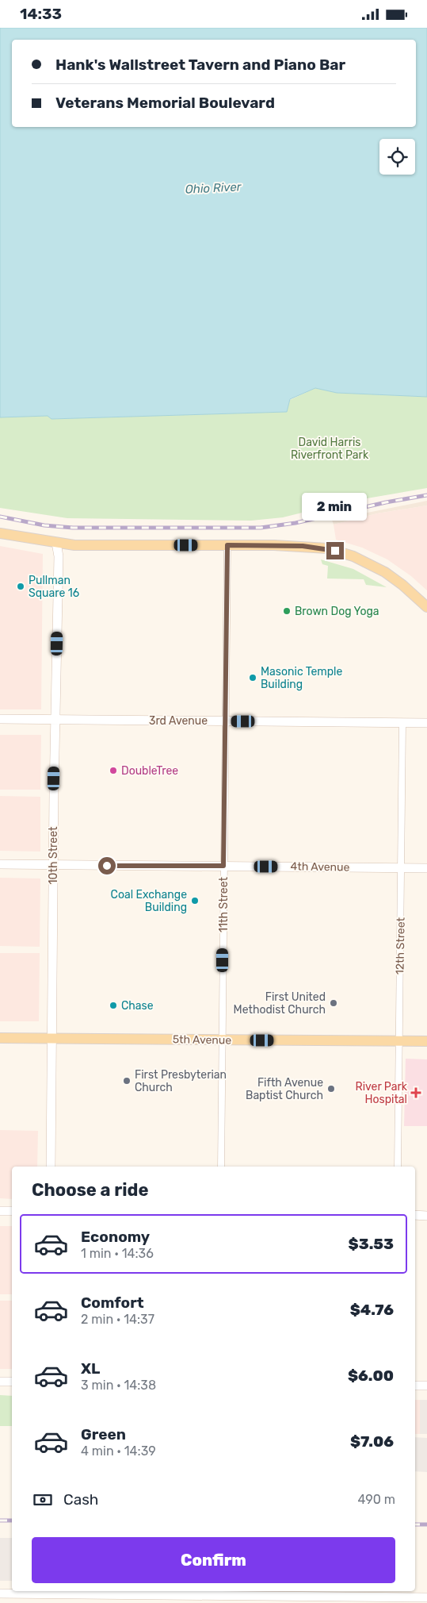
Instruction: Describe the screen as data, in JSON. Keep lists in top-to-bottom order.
{
  "streets": {
    "main road": ["5th Avenue"],
    "street": [
      "3rd Avenue",
      "10th Street",
      "4th Avenue",
      "11th Street",
      "12th Street"
    ]
  },
  "crossings": [
    ["3rd Avenue", "10th Street"],
    ["3rd Avenue", "11th Street"],
    ["3rd Avenue", "12th Street"],
    ["10th Street", "4th Avenue"],
    ["10th Street", "5th Avenue"],
    ["4th Avenue", "11th Street"],
    ["4th Avenue", "12th Street"],
    ["11th Street", "5th Avenue"],
    ["12th Street", "5th Avenue"]
  ],
  "water": ["Ohio River"],
  "parks": ["David Harris Riverfront Park"],
  "places": {
    "other": [
      "Pullman Square 16",
      "Brown Dog Yoga",
      "Masonic Temple Building",
      "DoubleTree",
      "Coal Exchange Building",
      "First United Methodist Church",
      "Chase",
      "First Presbyterian Church",
      "Fifth Avenue Baptist Church"
    ],
    "health": ["River Park Hospital"]
  },
  "page": {
    "status": "14:33",
    "banner": ["Hank's Wallstreet Tavern and Piano Bar", "Veterans Memorial Boulevard"],
    "bubble": "2 min",
    "heading": "Choose a ride",
    "list": [
      {
        "name": "Economy",
        "note": "1 min · 14:36",
        "value": "$3.53"
      },
      {
        "name": "Comfort",
        "note": "2 min · 14:37",
        "value": "$4.76"
      },
      {
        "name": "XL",
        "note": "3 min · 14:38",
        "value": "$6.00"
      },
      {
        "name": "Green",
        "note": "4 min · 14:39",
        "value": "$7.06"
      }
    ],
    "pay": ["Cash", "490 m"],
    "buttons": "Confirm"
  }
}
